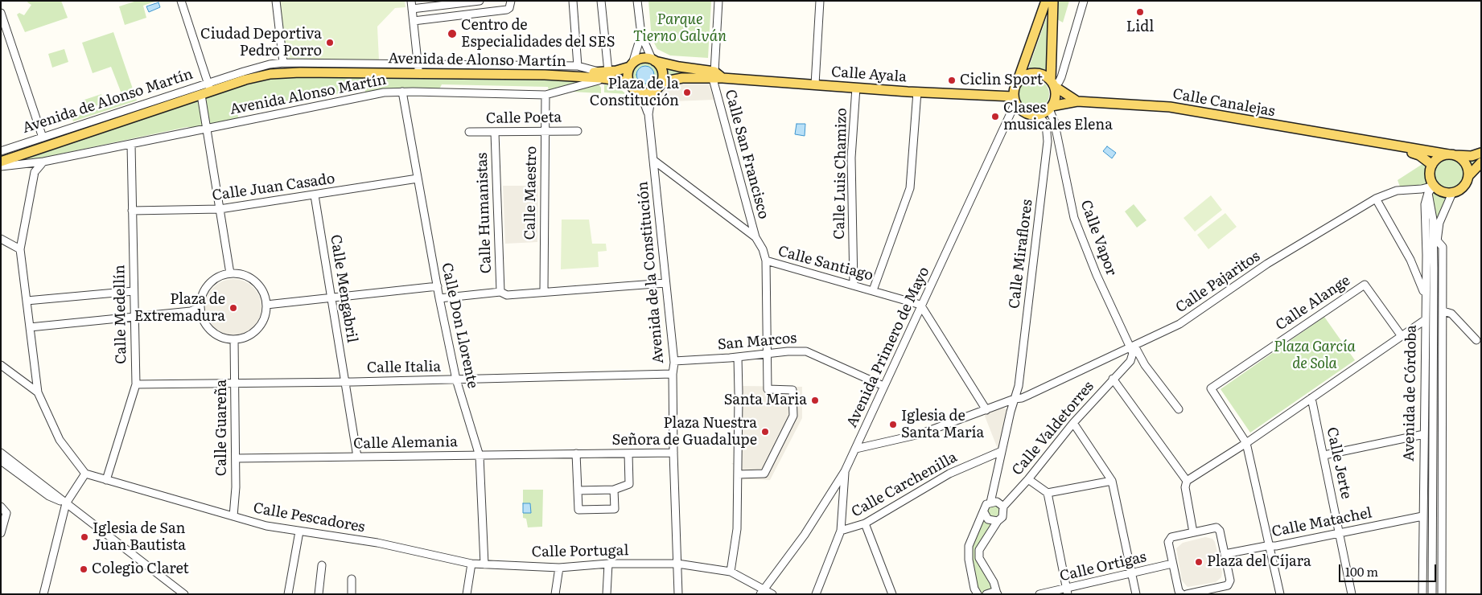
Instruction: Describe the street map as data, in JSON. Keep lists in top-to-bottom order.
{
  "streets": {
    "main road": ["Avenida de Alonso Martín", "Calle Ayala", "Calle Canalejas"],
    "street": [
      "Avenida Alonso Martín",
      "Calle Poeta",
      "Calle San Francisco",
      "Calle Luis Chamizo",
      "Calle Juan Casado",
      "Calle Maestro",
      "Calle Humanistas",
      "Calle Vapor",
      "Calle Miraflores",
      "Calle Santiago",
      "Avenida de la Constitución",
      "Calle Pajaritos",
      "Calle Mengabril",
      "Calle Alange",
      "Calle Medellín",
      "Calle Don Llorente",
      "San Marcos",
      "Avenida Primero de Mayo",
      "Calle Italia",
      "Avenida de Córdoba",
      "Calle Guareña",
      "Calle Valdetorres",
      "Calle Alemania",
      "Calle Jerte",
      "Calle Carchenilla",
      "Calle Pescadores",
      "Calle Matachel",
      "Calle Portugal",
      "Calle Ortigas"
    ]
  },
  "crossings": [
    ["Avenida de Alonso Martín", "Calle Ayala"],
    ["Avenida de Alonso Martín", "Avenida Alonso Martín"],
    ["Avenida de Alonso Martín", "Avenida de la Constitución"],
    ["Calle Ayala", "Avenida Alonso Martín"],
    ["Calle Ayala", "Calle Canalejas"],
    ["Calle Ayala", "Calle San Francisco"],
    ["Calle Ayala", "Calle Luis Chamizo"],
    ["Calle Ayala", "Calle Vapor"],
    ["Calle Ayala", "Calle Miraflores"],
    ["Calle Ayala", "Avenida de la Constitución"],
    ["Calle Ayala", "Avenida Primero de Mayo"],
    ["Avenida Alonso Martín", "Calle Maestro"],
    ["Avenida Alonso Martín", "Avenida de la Constitución"],
    ["Avenida Alonso Martín", "Calle Medellín"],
    ["Avenida Alonso Martín", "Calle Don Llorente"],
    ["Calle Canalejas", "Calle Vapor"],
    ["Calle Canalejas", "Calle Miraflores"],
    ["Calle Canalejas", "Calle Pajaritos"],
    ["Calle Canalejas", "Avenida Primero de Mayo"],
    ["Calle Canalejas", "Avenida de Córdoba"],
    ["Calle Poeta", "Calle Maestro"],
    ["Calle Poeta", "Calle Humanistas"],
    ["Calle San Francisco", "Calle Santiago"],
    ["Calle Luis Chamizo", "Calle Santiago"],
    ["Calle Juan Casado", "Calle Mengabril"],
    ["Calle Juan Casado", "Calle Medellín"],
    ["Calle Juan Casado", "Calle Don Llorente"],
    ["Calle Vapor", "Calle Miraflores"],
    ["Calle Vapor", "Calle Pajaritos"],
    ["Calle Vapor", "Avenida Primero de Mayo"],
    ["Calle Vapor", "Calle Valdetorres"],
    ["Calle Miraflores", "Calle Pajaritos"],
    ["Calle Miraflores", "Avenida Primero de Mayo"],
    ["Calle Miraflores", "Calle Valdetorres"],
    ["Calle Miraflores", "Calle Carchenilla"],
    ["Calle Santiago", "Avenida de la Constitución"],
    ["Calle Santiago", "Avenida Primero de Mayo"],
    ["Avenida de la Constitución", "San Marcos"],
    ["Avenida de la Constitución", "Calle Italia"],
    ["Avenida de la Constitución", "Calle Alemania"],
    ["Avenida de la Constitución", "Calle Portugal"],
    ["Calle Pajaritos", "Avenida Primero de Mayo"],
    ["Calle Pajaritos", "Avenida de Córdoba"],
    ["Calle Pajaritos", "Calle Valdetorres"],
    ["Calle Mengabril", "Calle Italia"],
    ["Calle Mengabril", "Calle Alemania"],
    ["Calle Medellín", "Calle Italia"],
    ["Calle Medellín", "Calle Pescadores"],
    ["Calle Don Llorente", "Calle Italia"],
    ["Calle Don Llorente", "Calle Alemania"],
    ["Calle Don Llorente", "Calle Pescadores"],
    ["Calle Don Llorente", "Calle Portugal"],
    ["San Marcos", "Avenida Primero de Mayo"],
    ["Calle Italia", "Calle Guareña"],
    ["Avenida de Córdoba", "Calle Matachel"],
    ["Calle Guareña", "Calle Alemania"],
    ["Calle Guareña", "Calle Pescadores"],
    ["Calle Jerte", "Calle Matachel"],
    ["Calle Pescadores", "Calle Portugal"]
  ],
  "parks": ["Parque Tierno Galván", "Plaza García de Sola"],
  "places": [
    "Lidl",
    "Centro de Especialidades del SES",
    "Ciudad Deportiva Pedro Porro",
    "Ciclin Sport",
    "Plaza de la Constitución",
    "Clases musicales Elena",
    "Plaza de Extremadura",
    "Santa Maria",
    "Iglesia de Santa María",
    "Plaza Nuestra Señora de Guadalupe",
    "Iglesia de San Juan Bautista",
    "Plaza del Cíjara",
    "Colegio Claret"
  ],
  "scale_bar": "100 m"
}
